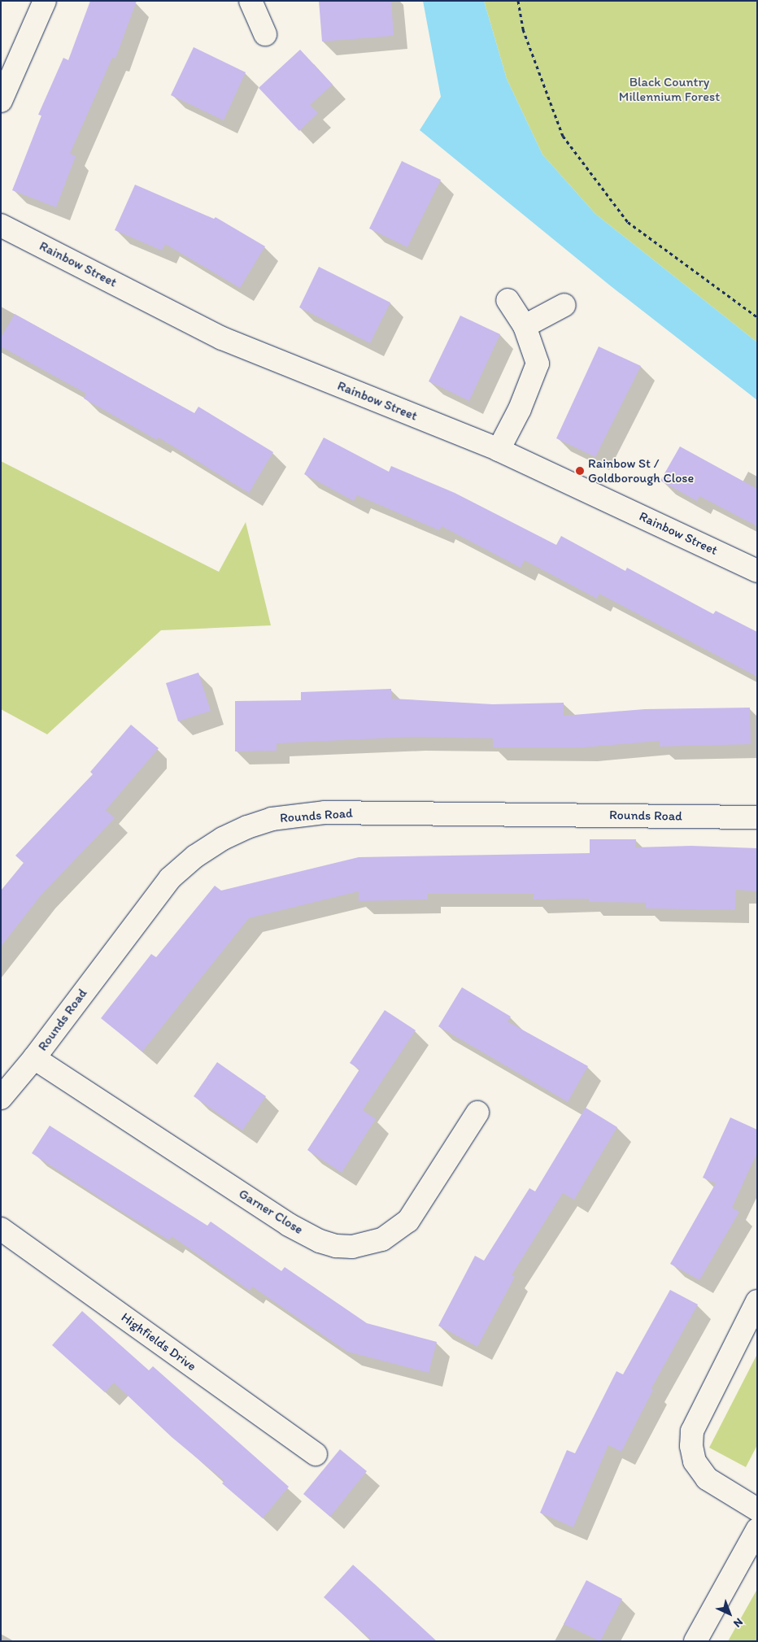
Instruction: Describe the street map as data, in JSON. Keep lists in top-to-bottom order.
{
  "streets": {
    "street": [
      "Rainbow Street",
      "Rounds Road",
      "Garner Close",
      "Highfields Drive"
    ]
  },
  "crossings": [
    ["Rounds Road", "Garner Close"]
  ],
  "parks": ["Black Country Millennium Forest"],
  "places": ["Rainbow St / Goldborough Close"],
  "north": "bottom right"
}
